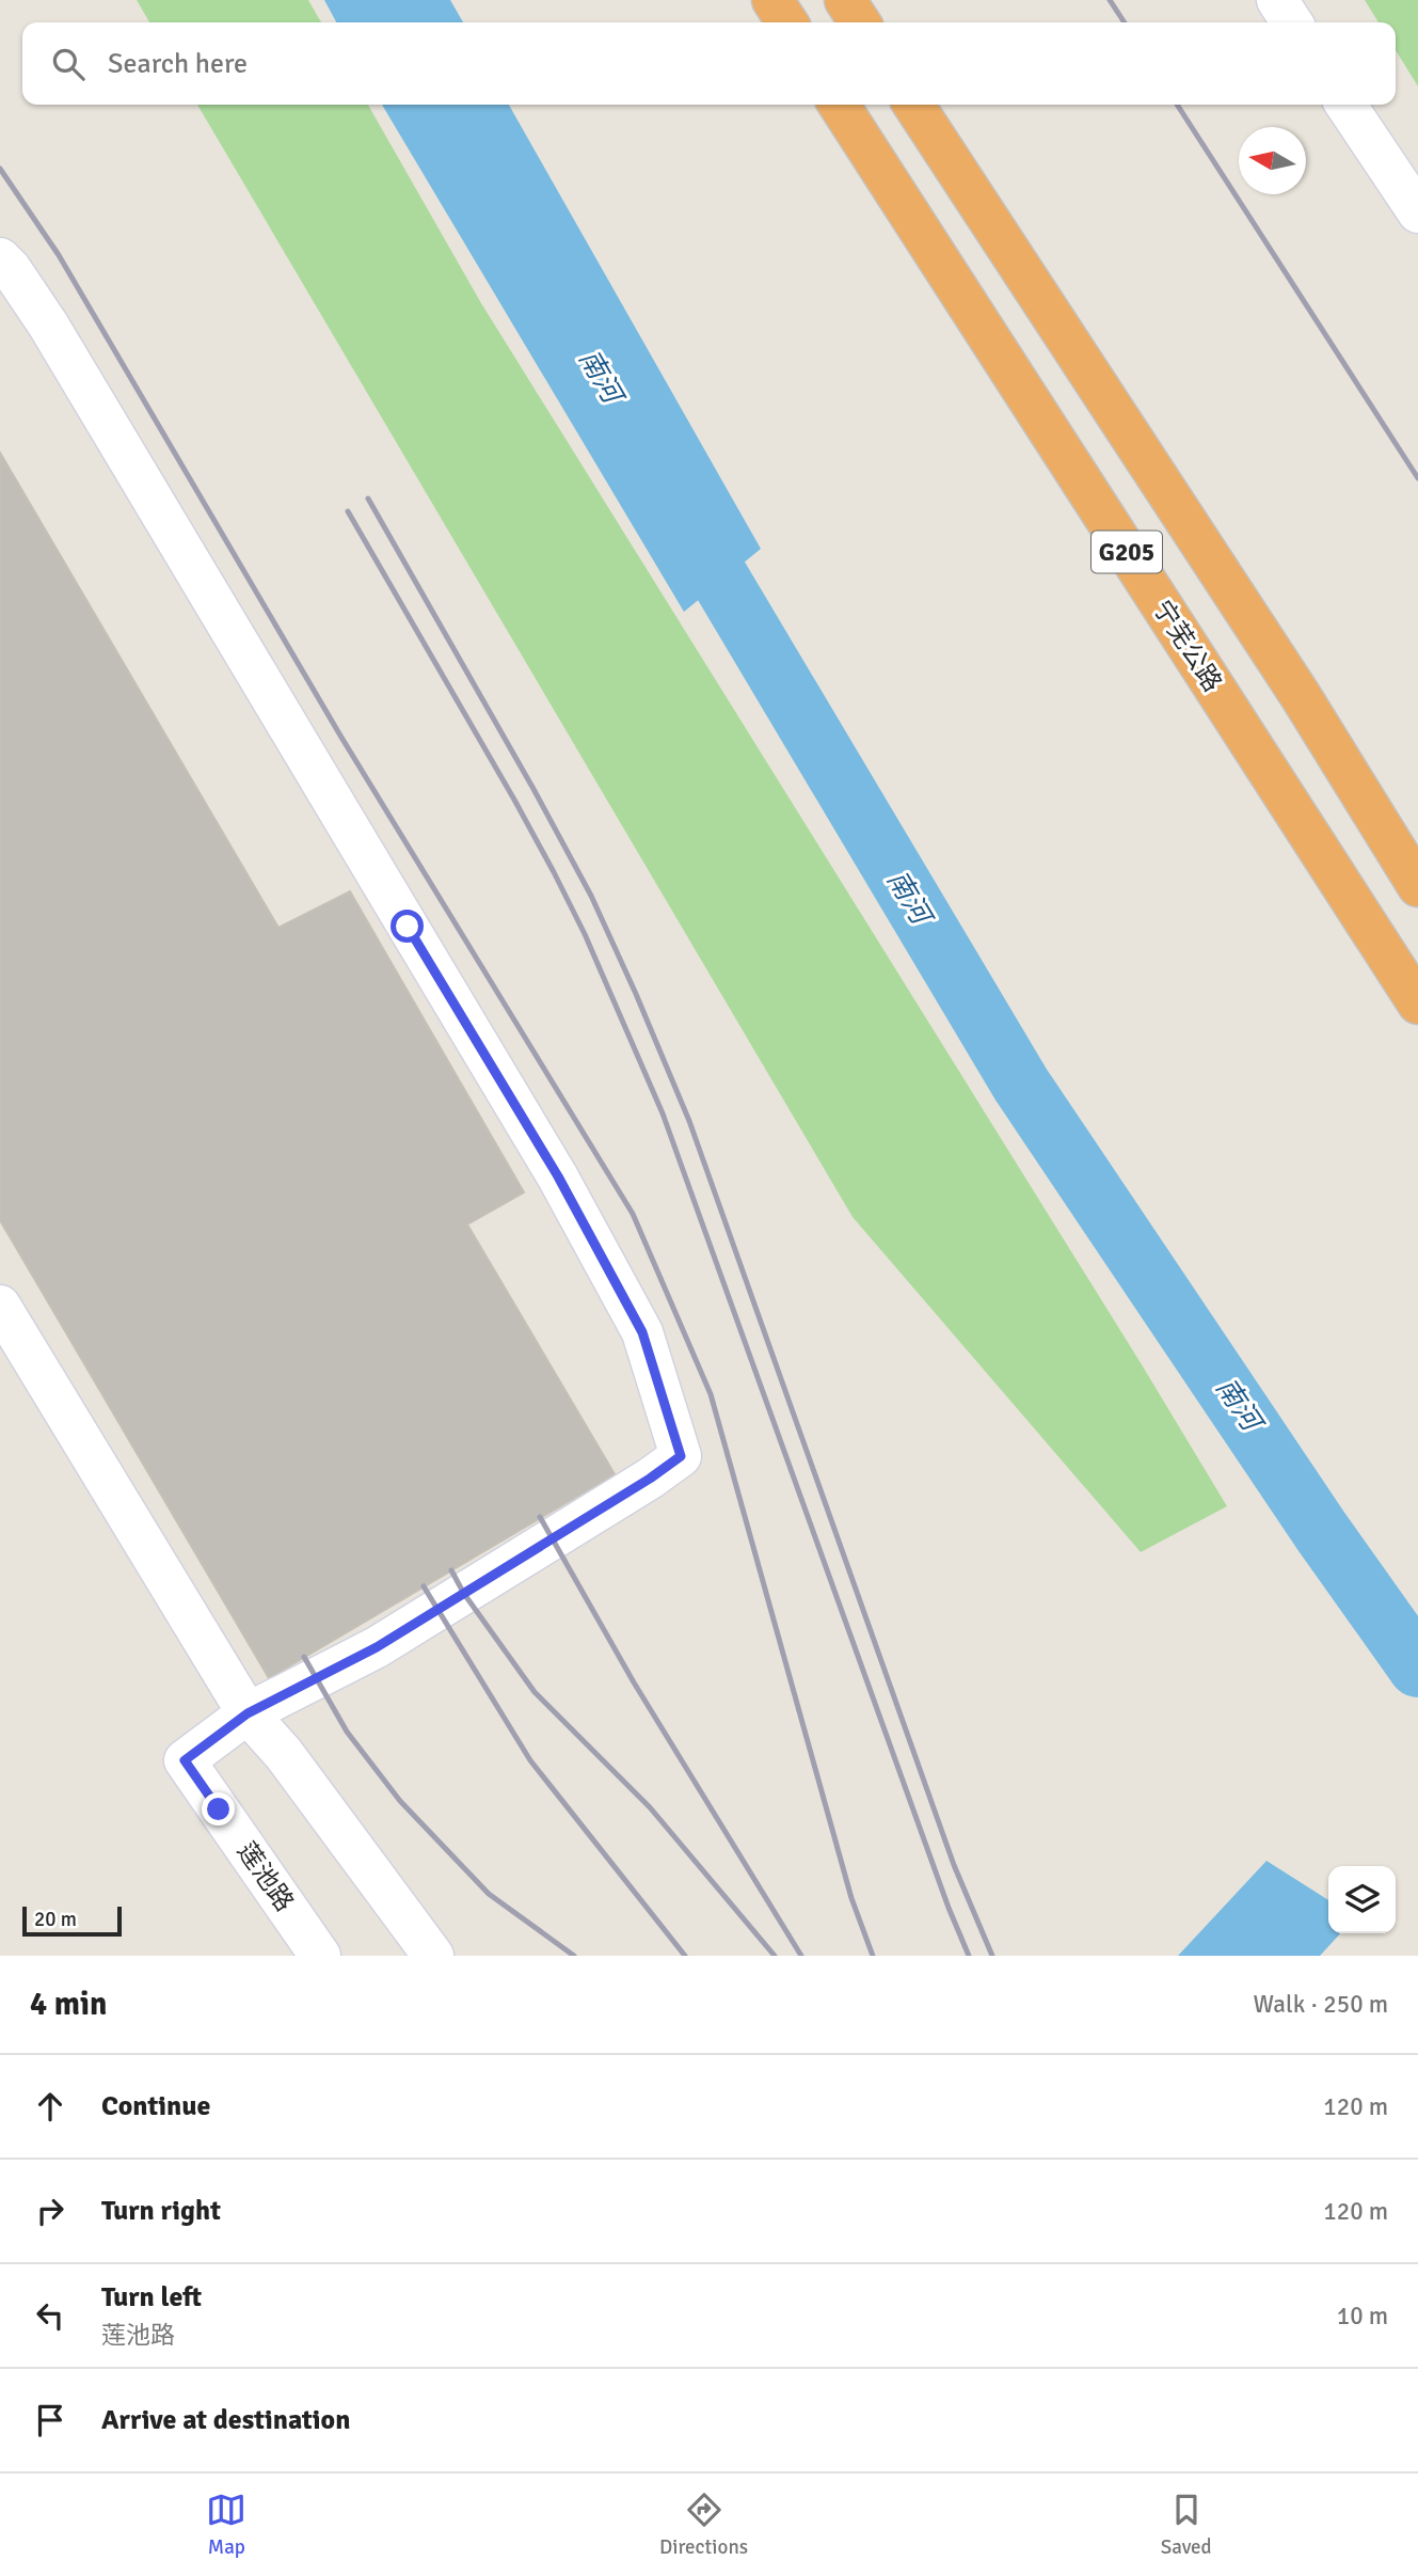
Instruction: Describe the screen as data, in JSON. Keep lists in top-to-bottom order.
{
  "streets": {
    "highway": ["G205", "宁芜公路"],
    "street": ["莲池路"]
  },
  "water": ["南河"],
  "scale_bar": "20 m",
  "north": "left",
  "page": {
    "search": "Search here",
    "scale": "20 m",
    "heading": ["4 min", "Walk · 250 m"],
    "list": [
      ["Continue", "120 m"],
      ["Turn right", "120 m"],
      ["Turn left", "莲池路", "10 m"],
      "Arrive at destination"
    ],
    "nav": ["Map", "Directions", "Saved"]
  }
}
